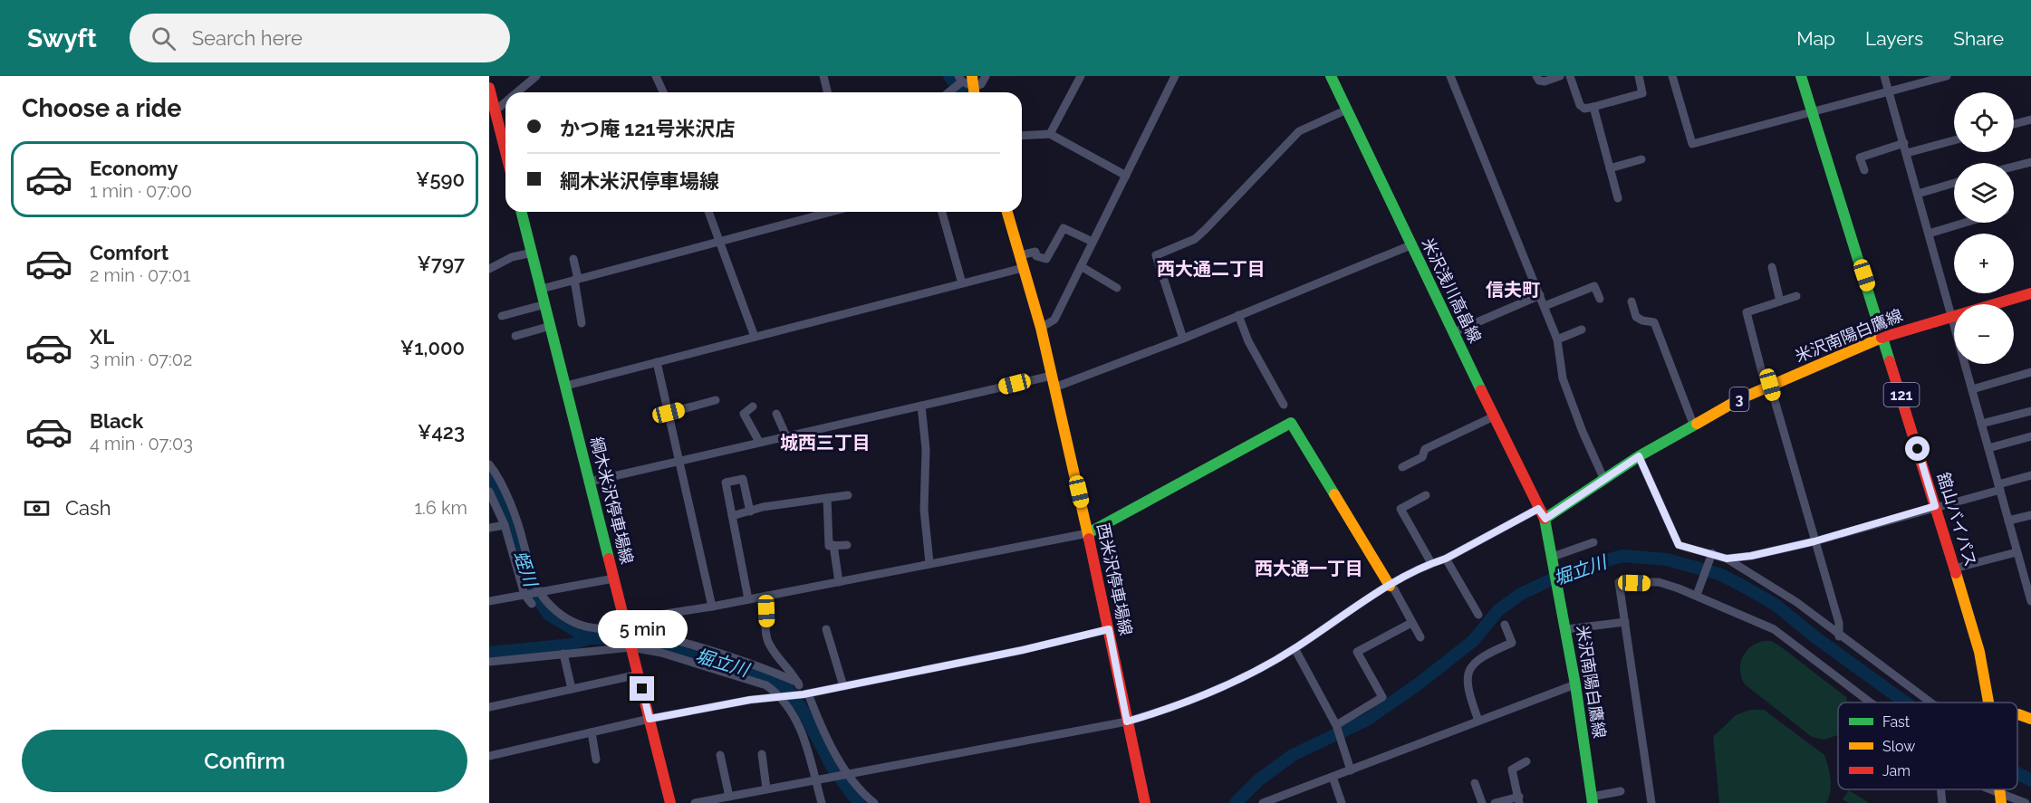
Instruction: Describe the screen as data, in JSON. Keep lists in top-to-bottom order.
{
  "streets": {
    "main road": [
      "米沢浅川高畠線",
      "米沢南陽白鷹線",
      "121",
      "3",
      "綱木米沢停車場線",
      "舘山バイパス",
      "西米沢停車場線"
    ]
  },
  "crossings": [
    ["米沢浅川高畠線", "米沢南陽白鷹線"],
    ["米沢南陽白鷹線", "舘山バイパス"]
  ],
  "districts": [
    "西大通二丁目",
    "信夫町",
    "城西三丁目",
    "西大通一丁目"
  ],
  "water": ["蛭川", "堀立川"],
  "legend": ["Fast", "Slow", "Jam"],
  "page": {
    "header": "Swyft",
    "search": "Search here",
    "nav": ["Map", "Layers", "Share"],
    "heading": "Choose a ride",
    "map_buttons": ["+", "−"],
    "banner": ["かつ庵 121号米沢店", "綱木米沢停車場線"],
    "list": [
      {
        "name": "Economy",
        "note": "1 min · 07:00",
        "value": "¥590"
      },
      {
        "name": "Comfort",
        "note": "2 min · 07:01",
        "value": "¥797"
      },
      {
        "name": "XL",
        "note": "3 min · 07:02",
        "value": "¥1,000"
      },
      {
        "name": "Black",
        "note": "4 min · 07:03",
        "value": "¥423"
      }
    ],
    "pay": ["Cash", "1.6 km"],
    "bubble": "5 min",
    "buttons": "Confirm"
  }
}
